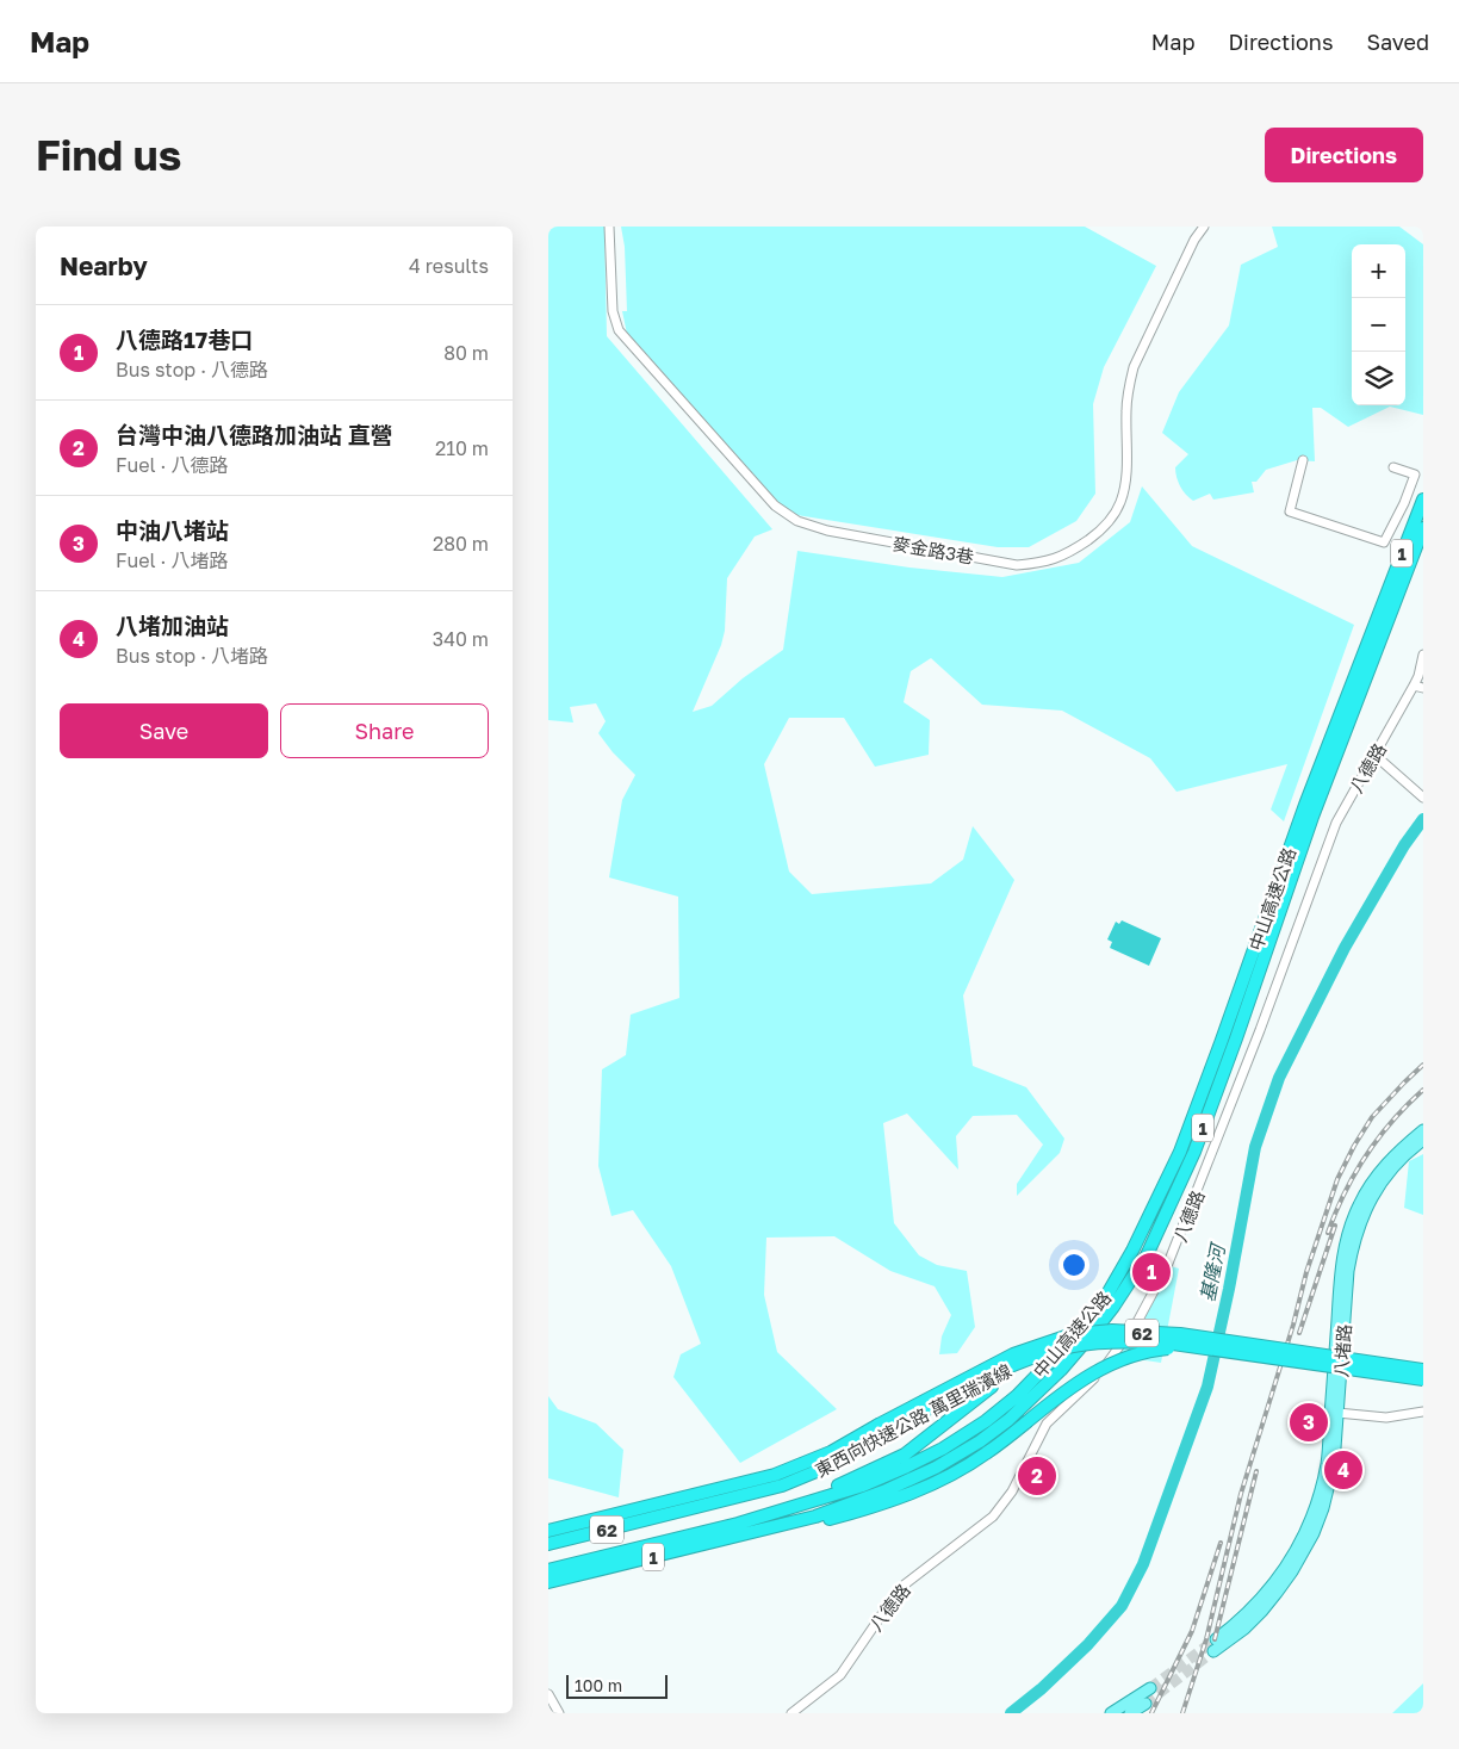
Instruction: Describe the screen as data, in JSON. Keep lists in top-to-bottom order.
{
  "streets": {
    "highway": [
      "1",
      "中山高速公路",
      "62",
      "東西向快速公路 萬里瑞濱線"
    ],
    "main road": ["八堵路"],
    "street": ["麥金路3巷", "八德路"]
  },
  "water": ["基隆河"],
  "scale_bar": "100 m",
  "page": {
    "header": "Map",
    "nav": ["Map", "Directions", "Saved"],
    "buttons": [
      "Directions",
      ["Save", "Share"]
    ],
    "title": "Find us",
    "heading": ["Nearby", "4 results"],
    "map_buttons": ["+", "−"],
    "list": [
      {
        "mark": "1",
        "name": "八德路17巷口",
        "note": "Bus stop · 八德路",
        "value": "80 m"
      },
      {
        "mark": "2",
        "name": "台灣中油八德路加油站 直營",
        "note": "Fuel · 八德路",
        "value": "210 m"
      },
      {
        "mark": "3",
        "name": "中油八堵站",
        "note": "Fuel · 八堵路",
        "value": "280 m"
      },
      {
        "mark": "4",
        "name": "八堵加油站",
        "note": "Bus stop · 八堵路",
        "value": "340 m"
      }
    ],
    "pins": [
      "1",
      "3",
      "4",
      "2"
    ],
    "scale": "100 m"
  }
}
